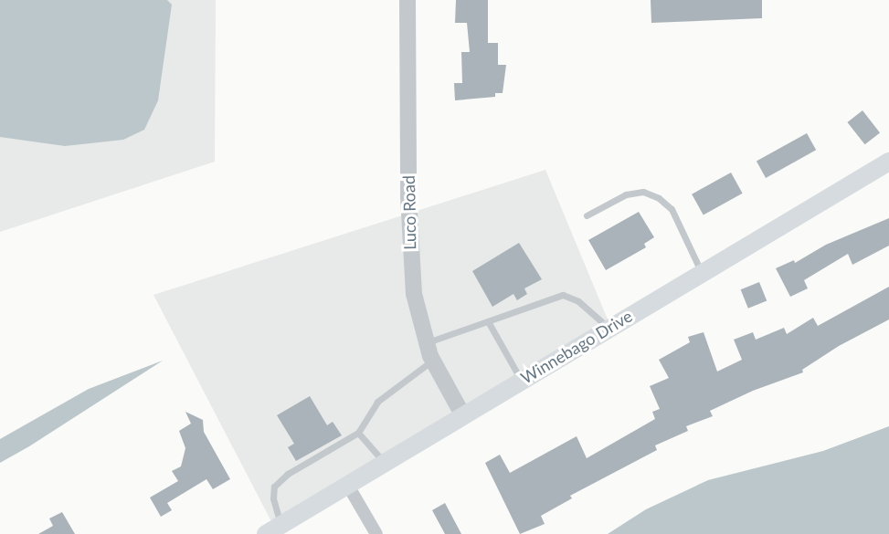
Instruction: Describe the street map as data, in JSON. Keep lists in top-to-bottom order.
{
  "streets": {
    "main road": ["Winnebago Drive"],
    "street": ["Luco Road"]
  },
  "crossings": [
    ["Luco Road", "Winnebago Drive"]
  ]
}
